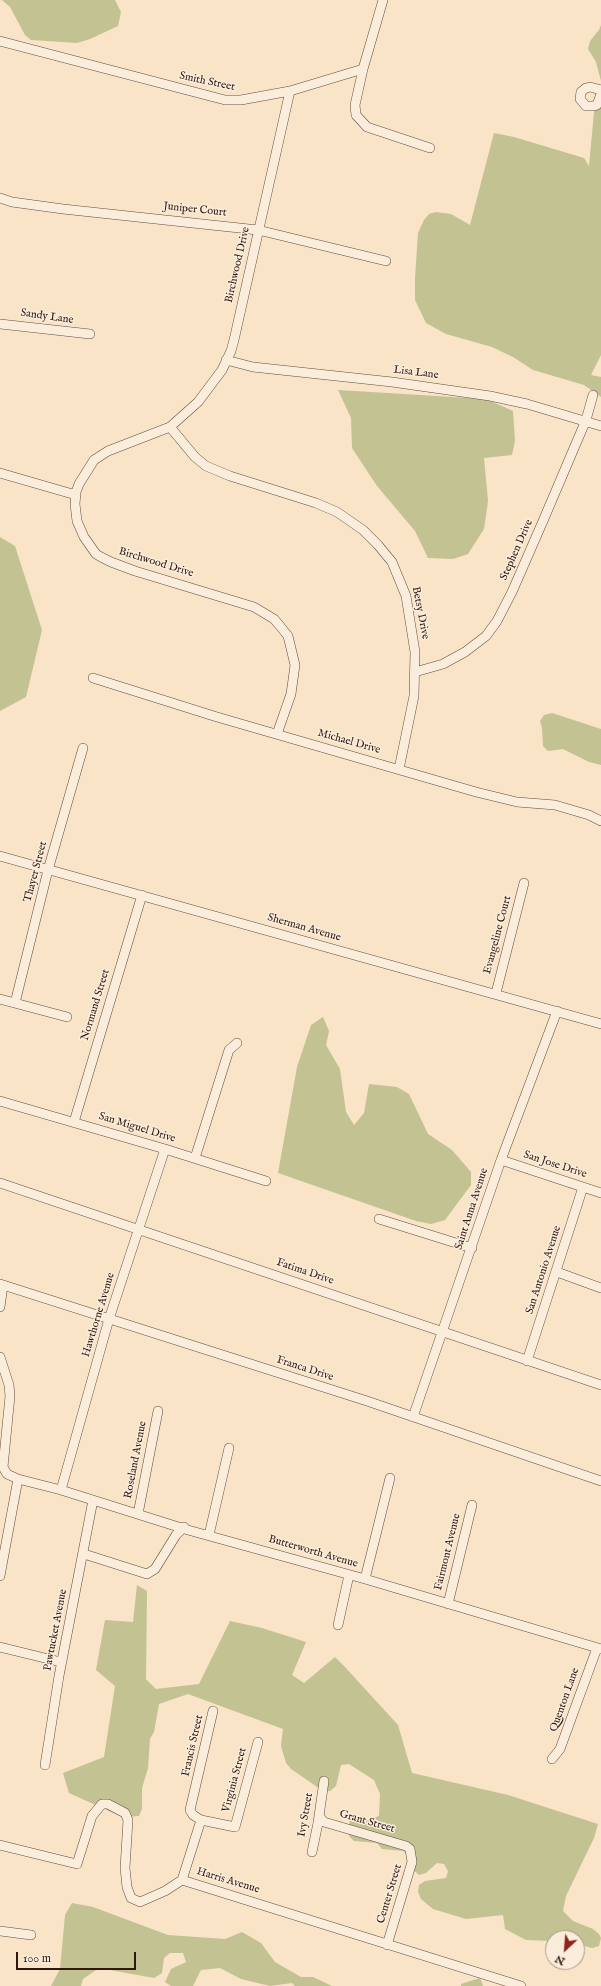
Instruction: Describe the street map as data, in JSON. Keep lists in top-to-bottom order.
{
  "streets": {
    "street": [
      "Smith Street",
      "Juniper Court",
      "Birchwood Drive",
      "Sandy Lane",
      "Lisa Lane",
      "Stephen Drive",
      "Betsy Drive",
      "Michael Drive",
      "Thayer Street",
      "Sherman Avenue",
      "Evangeline Court",
      "Normand Street",
      "San Miguel Drive",
      "San Jose Drive",
      "Saint Anna Avenue",
      "San Antonio Avenue",
      "Fatima Drive",
      "Hawthorne Avenue",
      "Franca Drive",
      "Roseland Avenue",
      "Butterworth Avenue",
      "Fairmont Avenue",
      "Pawtucket Avenue",
      "Quenton Lane",
      "Francis Street",
      "Virginia Street",
      "Ivy Street",
      "Grant Street",
      "Harris Avenue",
      "Center Street"
    ]
  },
  "crossings": [
    ["Smith Street", "Birchwood Drive"],
    ["Juniper Court", "Birchwood Drive"],
    ["Birchwood Drive", "Lisa Lane"],
    ["Birchwood Drive", "Betsy Drive"],
    ["Birchwood Drive", "Michael Drive"],
    ["Lisa Lane", "Stephen Drive"],
    ["Stephen Drive", "Betsy Drive"],
    ["Betsy Drive", "Michael Drive"],
    ["Thayer Street", "Sherman Avenue"],
    ["Sherman Avenue", "Evangeline Court"],
    ["Sherman Avenue", "Normand Street"],
    ["Sherman Avenue", "Saint Anna Avenue"],
    ["Normand Street", "San Miguel Drive"],
    ["San Miguel Drive", "Hawthorne Avenue"],
    ["San Jose Drive", "Saint Anna Avenue"],
    ["San Jose Drive", "San Antonio Avenue"],
    ["Saint Anna Avenue", "Fatima Drive"],
    ["Saint Anna Avenue", "Franca Drive"],
    ["San Antonio Avenue", "Fatima Drive"],
    ["Fatima Drive", "Hawthorne Avenue"],
    ["Hawthorne Avenue", "Franca Drive"],
    ["Hawthorne Avenue", "Butterworth Avenue"],
    ["Roseland Avenue", "Butterworth Avenue"],
    ["Butterworth Avenue", "Fairmont Avenue"],
    ["Butterworth Avenue", "Pawtucket Avenue"],
    ["Butterworth Avenue", "Quenton Lane"],
    ["Francis Street", "Virginia Street"],
    ["Ivy Street", "Grant Street"],
    ["Grant Street", "Center Street"],
    ["Harris Avenue", "Center Street"]
  ],
  "scale_bar": "100 m",
  "north": "bottom left"
}
